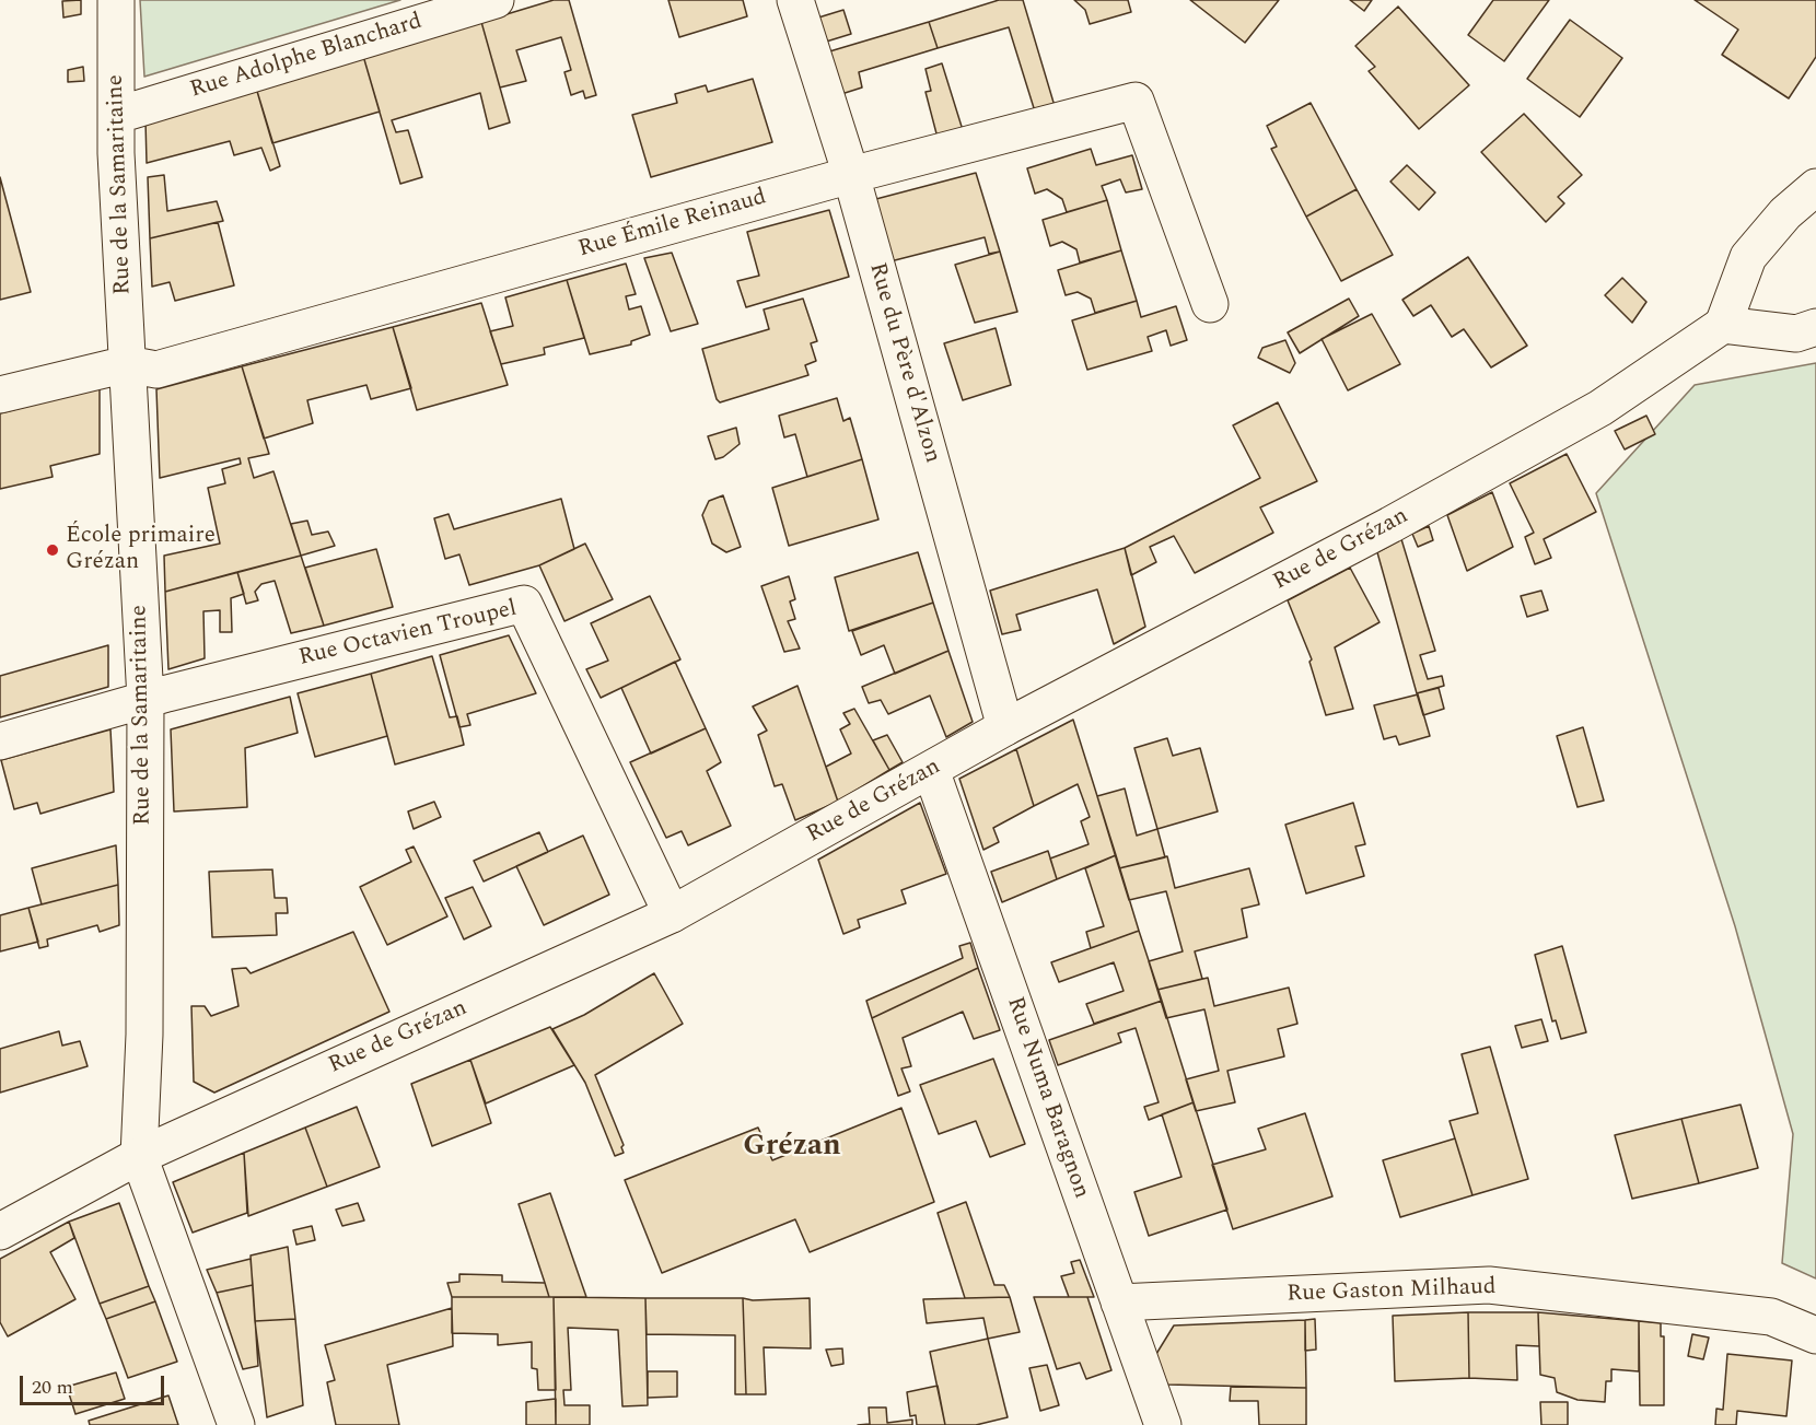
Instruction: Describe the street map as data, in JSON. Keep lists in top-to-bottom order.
{
  "streets": {
    "street": [
      "Rue Adolphe Blanchard",
      "Rue de la Samaritaine",
      "Rue Émile Reinaud",
      "Rue du Père d'Alzon",
      "Rue de Grézan",
      "Rue Octavien Troupel",
      "Rue Numa Baragnon",
      "Rue Gaston Milhaud"
    ]
  },
  "crossings": [
    ["Rue Adolphe Blanchard", "Rue de la Samaritaine"],
    ["Rue de la Samaritaine", "Rue Émile Reinaud"],
    ["Rue de la Samaritaine", "Rue de Grézan"],
    ["Rue de la Samaritaine", "Rue Octavien Troupel"],
    ["Rue Émile Reinaud", "Rue du Père d'Alzon"],
    ["Rue du Père d'Alzon", "Rue de Grézan"],
    ["Rue de Grézan", "Rue Octavien Troupel"],
    ["Rue de Grézan", "Rue Numa Baragnon"],
    ["Rue Numa Baragnon", "Rue Gaston Milhaud"]
  ],
  "districts": ["Grézan"],
  "places": ["École primaire Grézan"],
  "scale_bar": "20 m"
}
